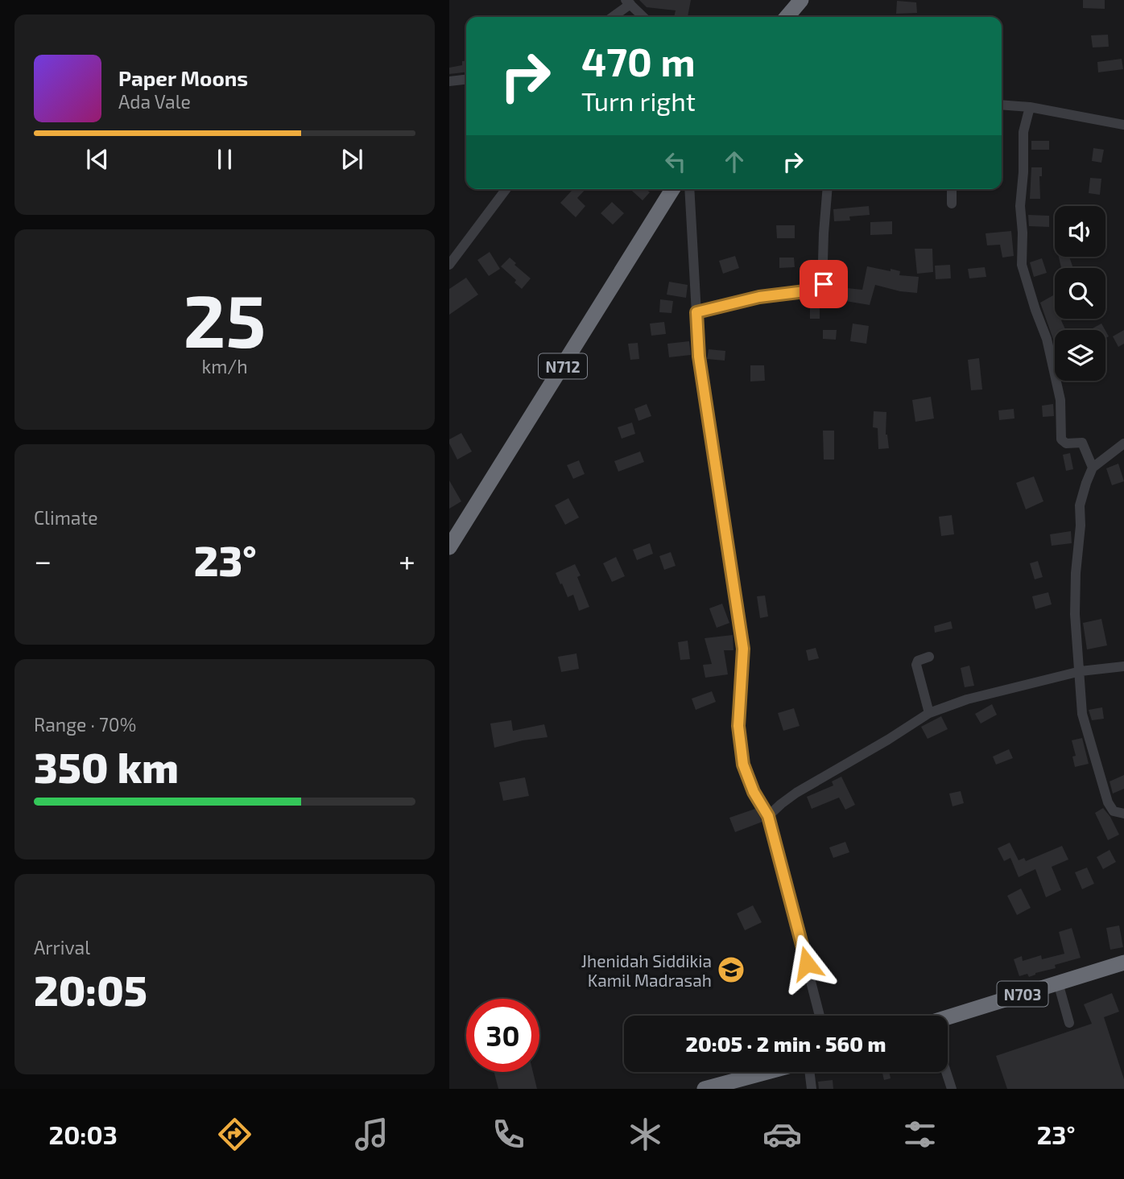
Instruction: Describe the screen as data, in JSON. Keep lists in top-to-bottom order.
{
  "streets": {
    "highway": ["N712", "N703"]
  },
  "places": {
    "school or university": ["Jhenidah Siddikia Kamil Madrasah"]
  },
  "page": {
    "turn": ["470 m", "Turn right"],
    "song": ["Paper Moons", "Ada Vale"],
    "tile": [
      ["25", "km/h"],
      "Climate",
      ["Range · 70%", "350 km"],
      ["Arrival", "20:05"]
    ],
    "heat": ["−", "23°", "+"],
    "limit": "30",
    "trip": "20:05 · 2 min · 560 m",
    "tabs": ["20:03", "23°"]
  }
}
